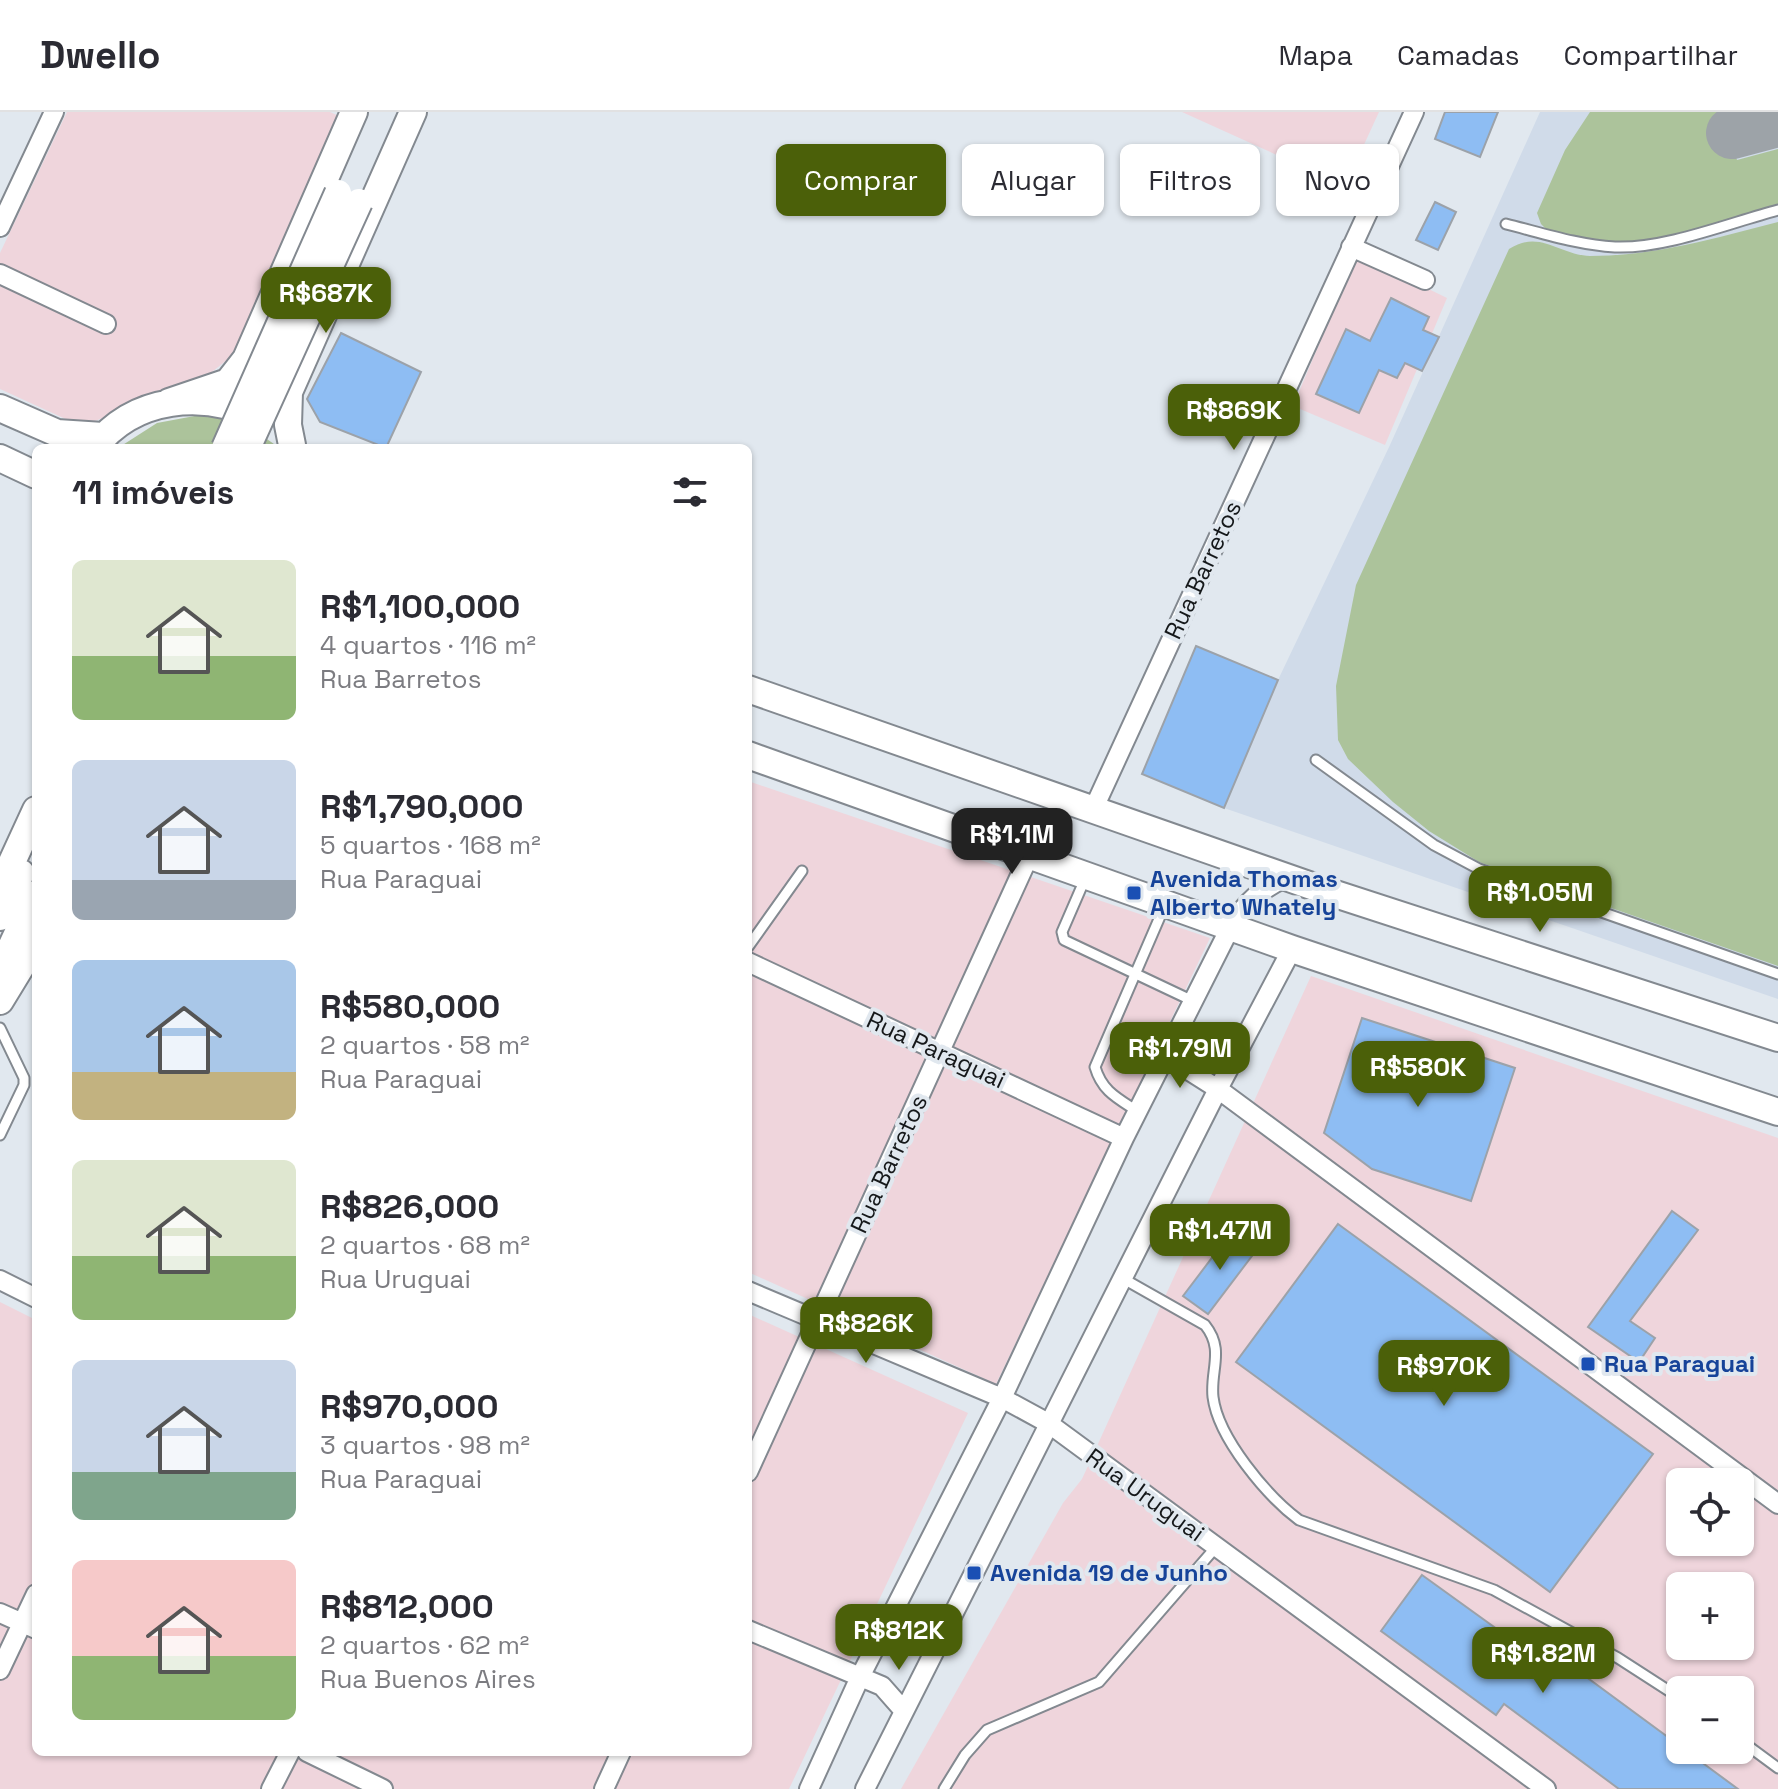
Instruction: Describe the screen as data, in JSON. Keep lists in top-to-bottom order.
{
  "streets": {
    "street": ["Rua Barretos", "Rua Paraguai", "Rua Uruguai"]
  },
  "crossings": [
    ["Rua Barretos", "Rua Paraguai"],
    ["Rua Barretos", "Rua Uruguai"]
  ],
  "places": {
    "transit": ["Avenida Thomas Alberto Whately", "Rua Paraguai", "Avenida 19 de Junho"]
  },
  "page": {
    "header": "Dwello",
    "nav": ["Mapa", "Camadas", "Compartilhar"],
    "chip": [
      "Comprar",
      "Alugar",
      "Filtros",
      "Novo"
    ],
    "price": [
      "R$687K",
      "R$869K",
      "R$1.1M",
      "R$1.05M",
      "R$1.79M",
      "R$580K",
      "R$1.47M",
      "R$826K",
      "R$970K",
      "R$812K",
      "R$1.82M"
    ],
    "heading": "11 imóveis",
    "list": [
      {
        "name": "R$1,100,000",
        "note": "4 quartos · 116 m² · Rua Barretos"
      },
      {
        "name": "R$1,790,000",
        "note": "5 quartos · 168 m² · Rua Paraguai"
      },
      {
        "name": "R$580,000",
        "note": "2 quartos · 58 m² · Rua Paraguai"
      },
      {
        "name": "R$826,000",
        "note": "2 quartos · 68 m² · Rua Uruguai"
      },
      {
        "name": "R$970,000",
        "note": "3 quartos · 98 m² · Rua Paraguai"
      },
      {
        "name": "R$812,000",
        "note": "2 quartos · 62 m² · Rua Buenos Aires"
      }
    ],
    "map_buttons": ["+", "−"]
  }
}
